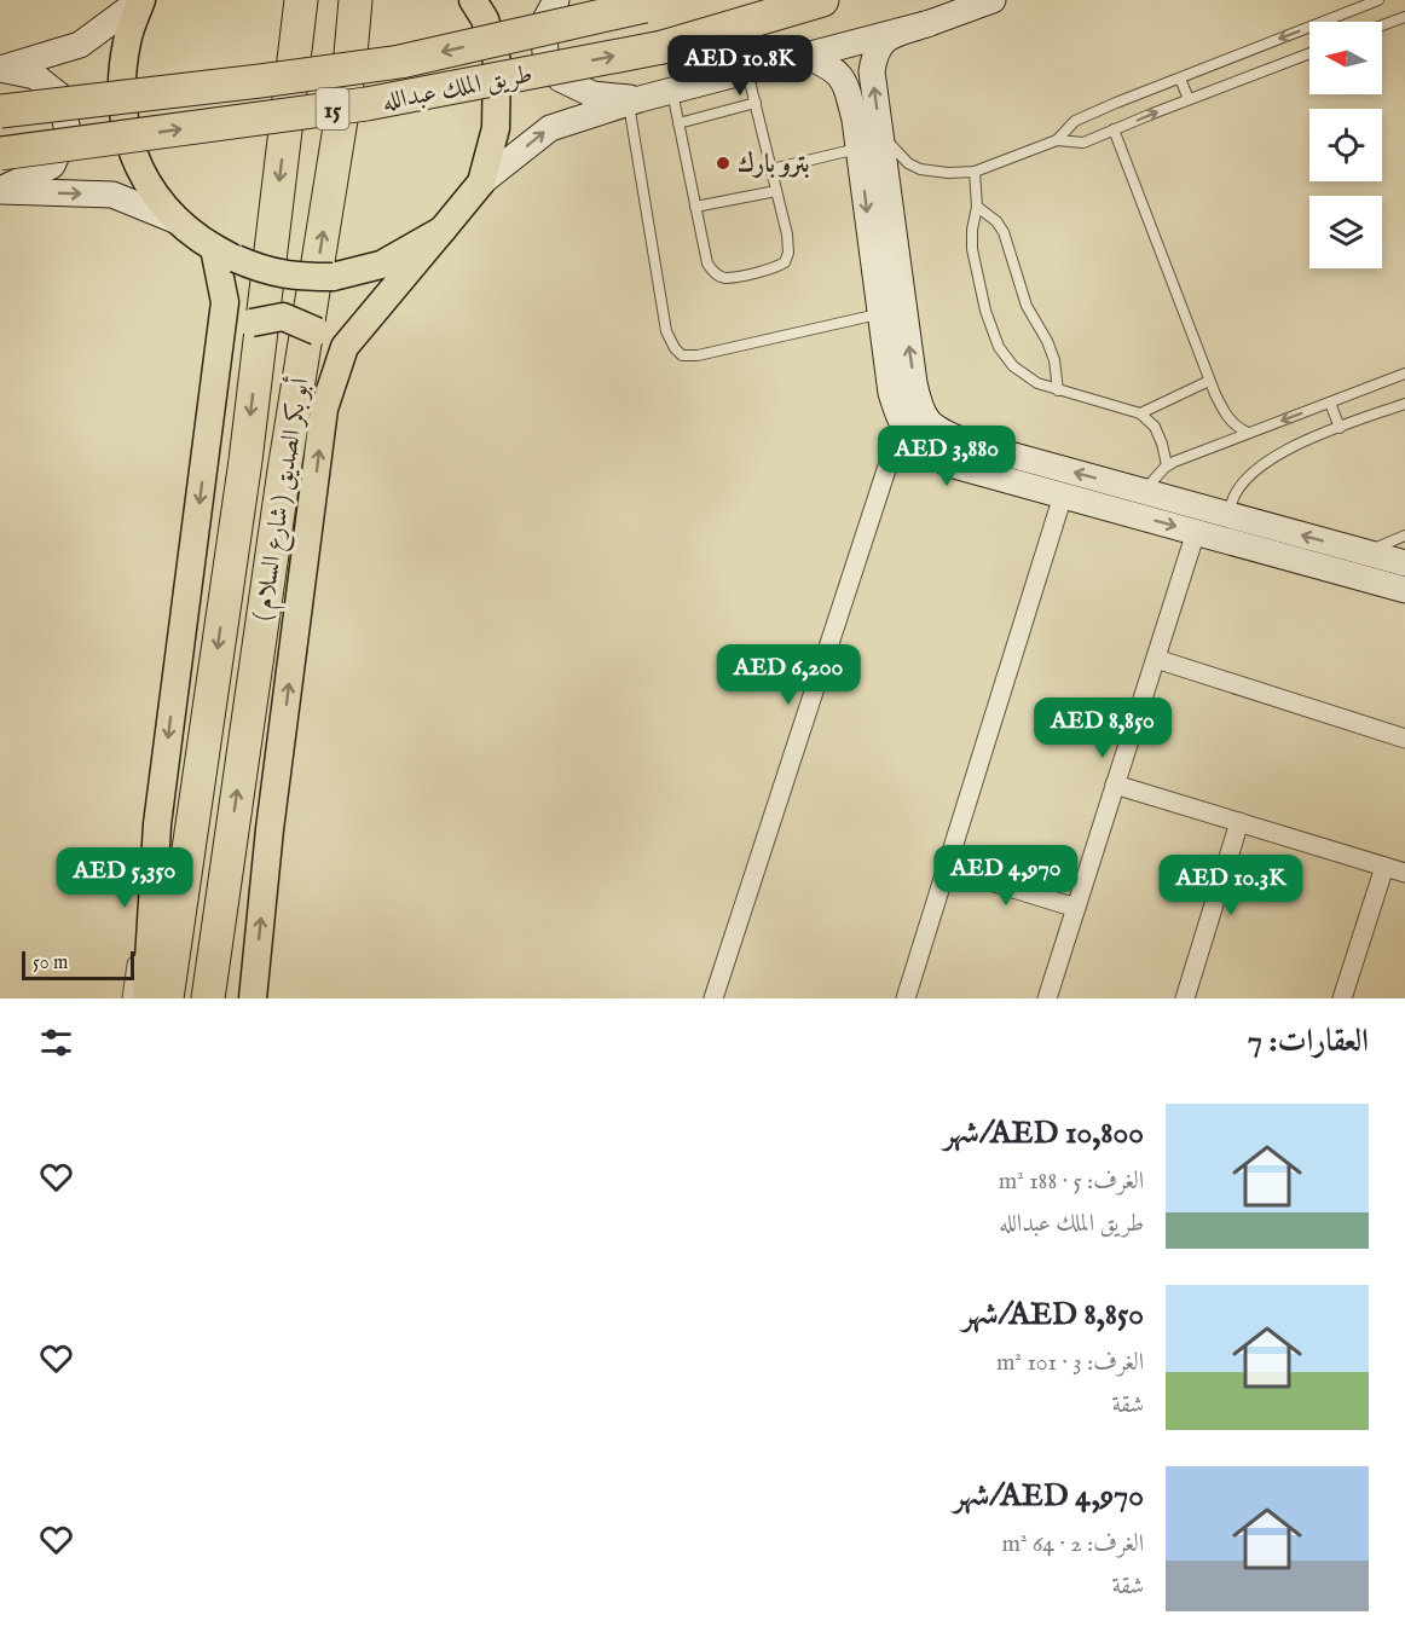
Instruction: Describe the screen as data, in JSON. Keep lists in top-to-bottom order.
{
  "streets": {
    "highway": ["طريق الملك عبدالله", "15", "( شارع السلام ) أبو بكر الصديق"]
  },
  "places": ["بترو بارك"],
  "scale_bar": "50 m",
  "north": "left",
  "page": {
    "price": [
      "AED 10.8K",
      "AED 3,880",
      "AED 6,200",
      "AED 8,850",
      "AED 4,970",
      "AED 5,350",
      "AED 10.3K"
    ],
    "scale": "50 m",
    "heading": "العقارات: 7",
    "list": [
      {
        "name": "AED 10,800/شهر",
        "note": "الغرف: 5 · 188 m² · طريق الملك عبدالله"
      },
      {
        "name": "AED 8,850/شهر",
        "note": "الغرف: 3 · 101 m² · شقة"
      },
      {
        "name": "AED 4,970/شهر",
        "note": "الغرف: 2 · 64 m² · شقة"
      }
    ]
  }
}
